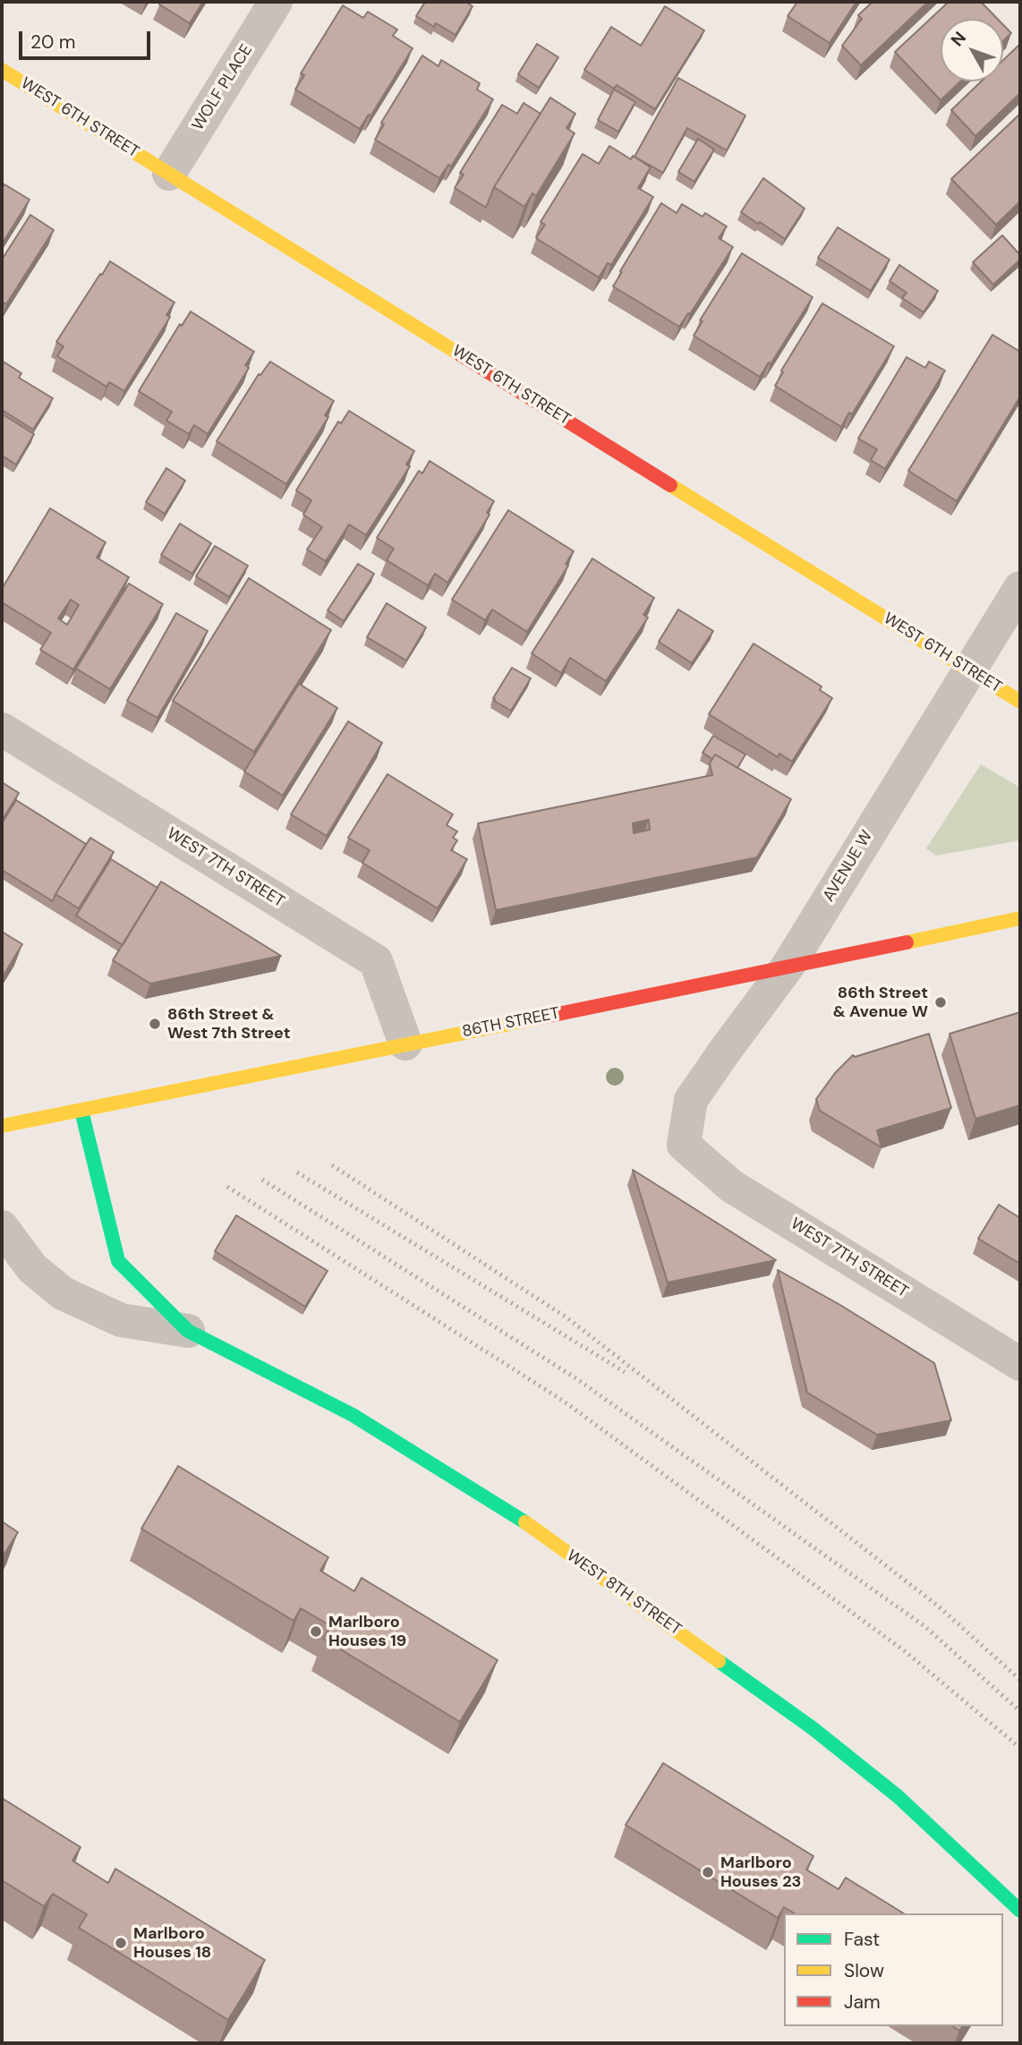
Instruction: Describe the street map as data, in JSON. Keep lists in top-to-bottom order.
{
  "streets": {
    "street": [
      "WOLF PLACE",
      "WEST 6TH STREET",
      "AVENUE W",
      "WEST 7TH STREET",
      "86TH STREET",
      "WEST 8TH STREET"
    ]
  },
  "crossings": [
    ["WOLF PLACE", "WEST 6TH STREET"],
    ["WEST 6TH STREET", "AVENUE W"],
    ["AVENUE W", "WEST 7TH STREET"],
    ["AVENUE W", "86TH STREET"],
    ["WEST 7TH STREET", "86TH STREET"],
    ["86TH STREET", "WEST 8TH STREET"]
  ],
  "places": [
    "86th Street & Avenue W",
    "86th Street & West 7th Street",
    "Marlboro Houses 19",
    "Marlboro Houses 23",
    "Marlboro Houses 18"
  ],
  "legend": ["Fast", "Slow", "Jam"],
  "scale_bar": "20 m",
  "north": "top left"
}
